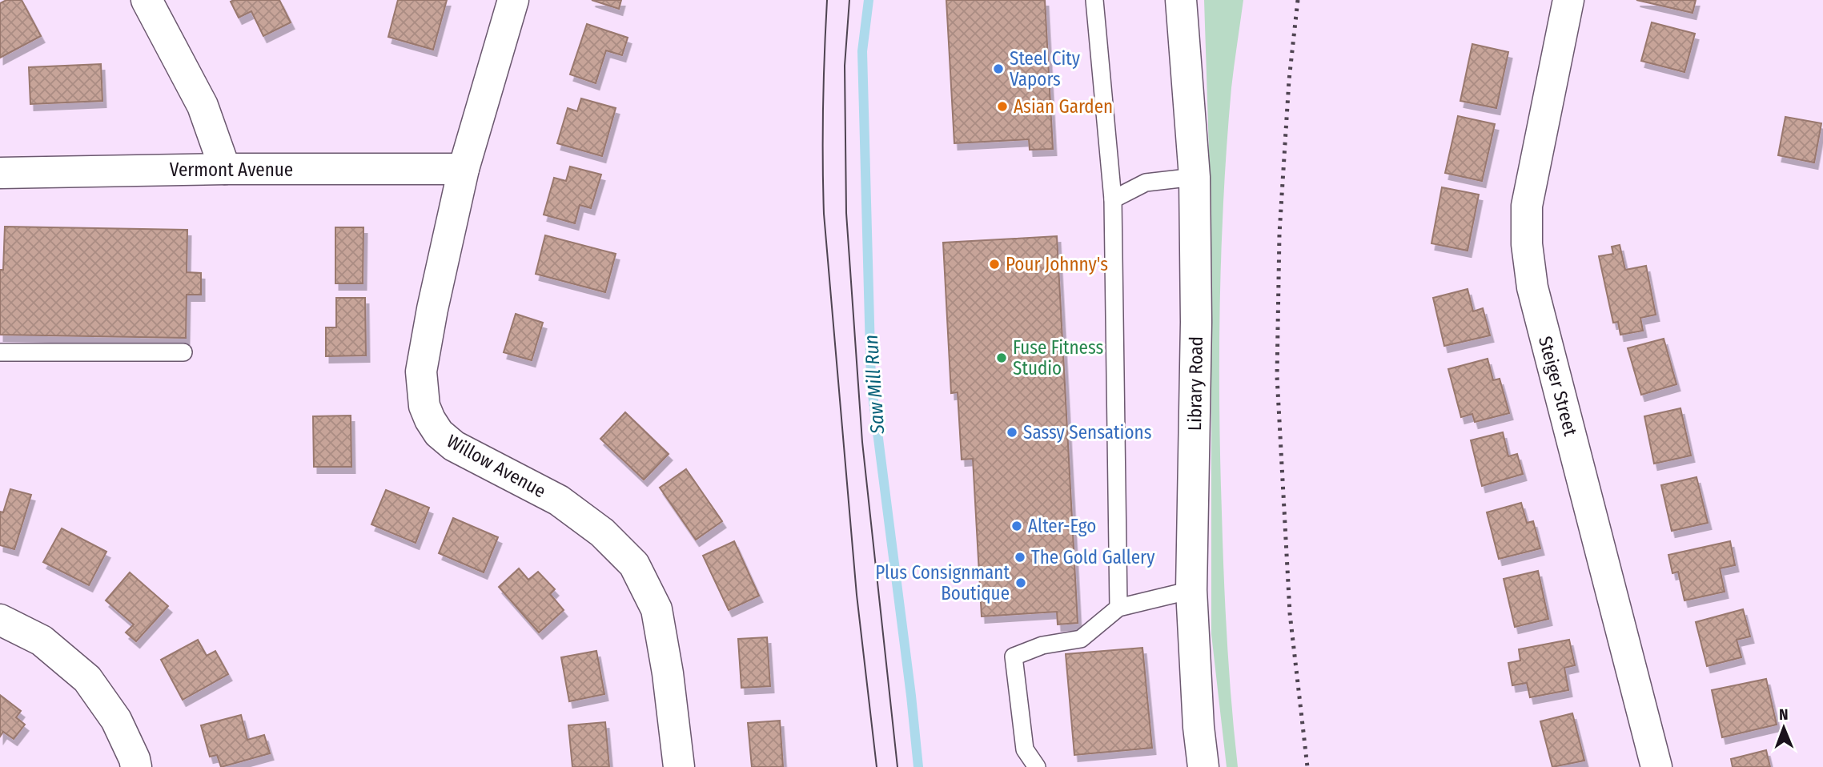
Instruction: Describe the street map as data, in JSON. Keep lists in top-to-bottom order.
{
  "streets": {
    "street": [
      "Vermont Avenue",
      "Library Road",
      "Steiger Street",
      "Willow Avenue"
    ]
  },
  "crossings": [
    ["Vermont Avenue", "Willow Avenue"]
  ],
  "water": ["Saw Mill Run"],
  "places": [
    "Steel City Vapors",
    "Asian Garden",
    "Pour Johnny's",
    "Fuse Fitness Studio",
    "Sassy Sensations",
    "Alter-Ego",
    "The Gold Gallery",
    "Plus Consignmant Boutique"
  ],
  "north": "top"
}
